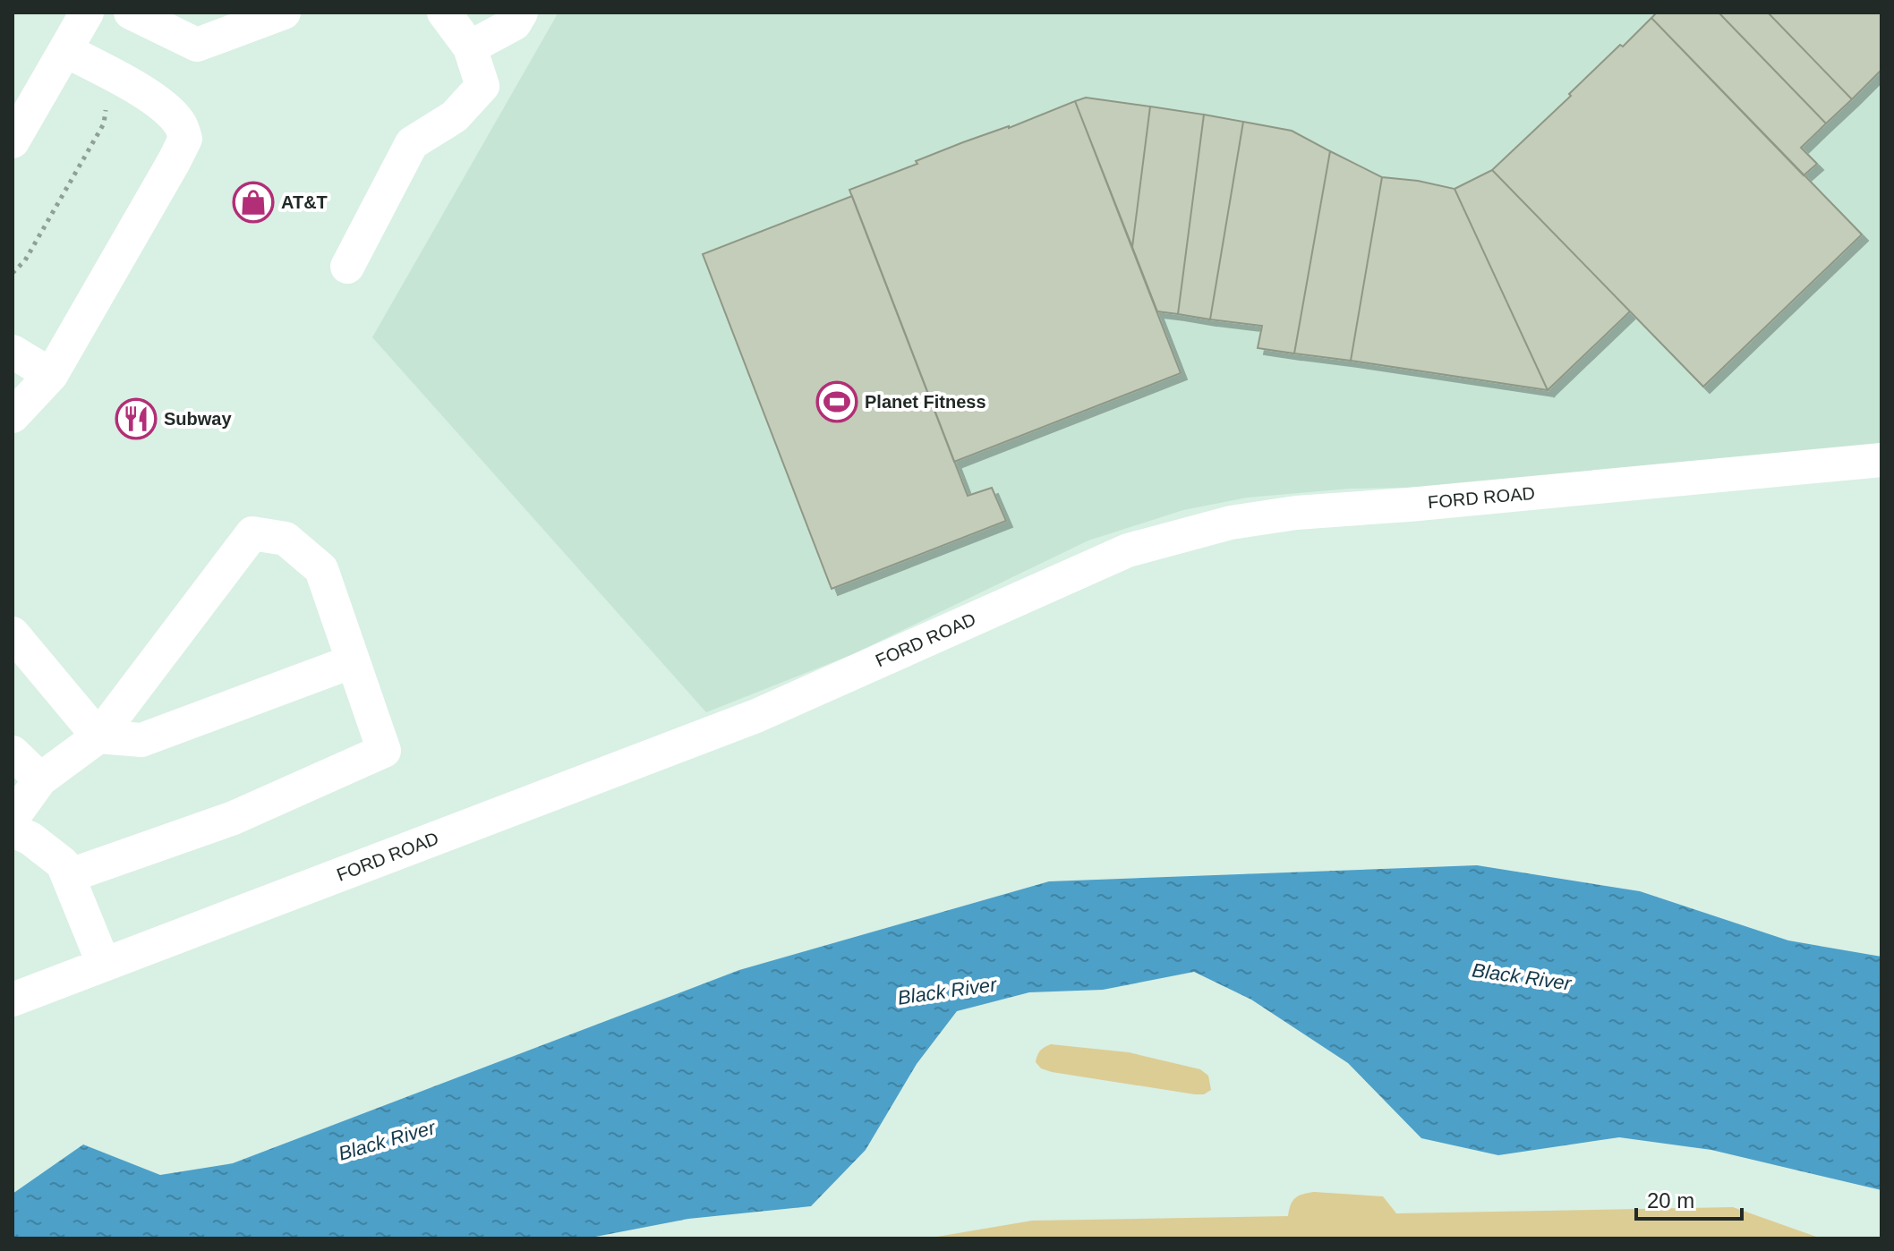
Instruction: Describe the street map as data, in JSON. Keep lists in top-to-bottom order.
{
  "streets": {
    "street": ["FORD ROAD"]
  },
  "water": ["Black River"],
  "places": {
    "shop": ["AT&T"],
    "sports": ["Planet Fitness"],
    "restaurant": ["Subway"]
  },
  "scale_bar": "20 m"
}
